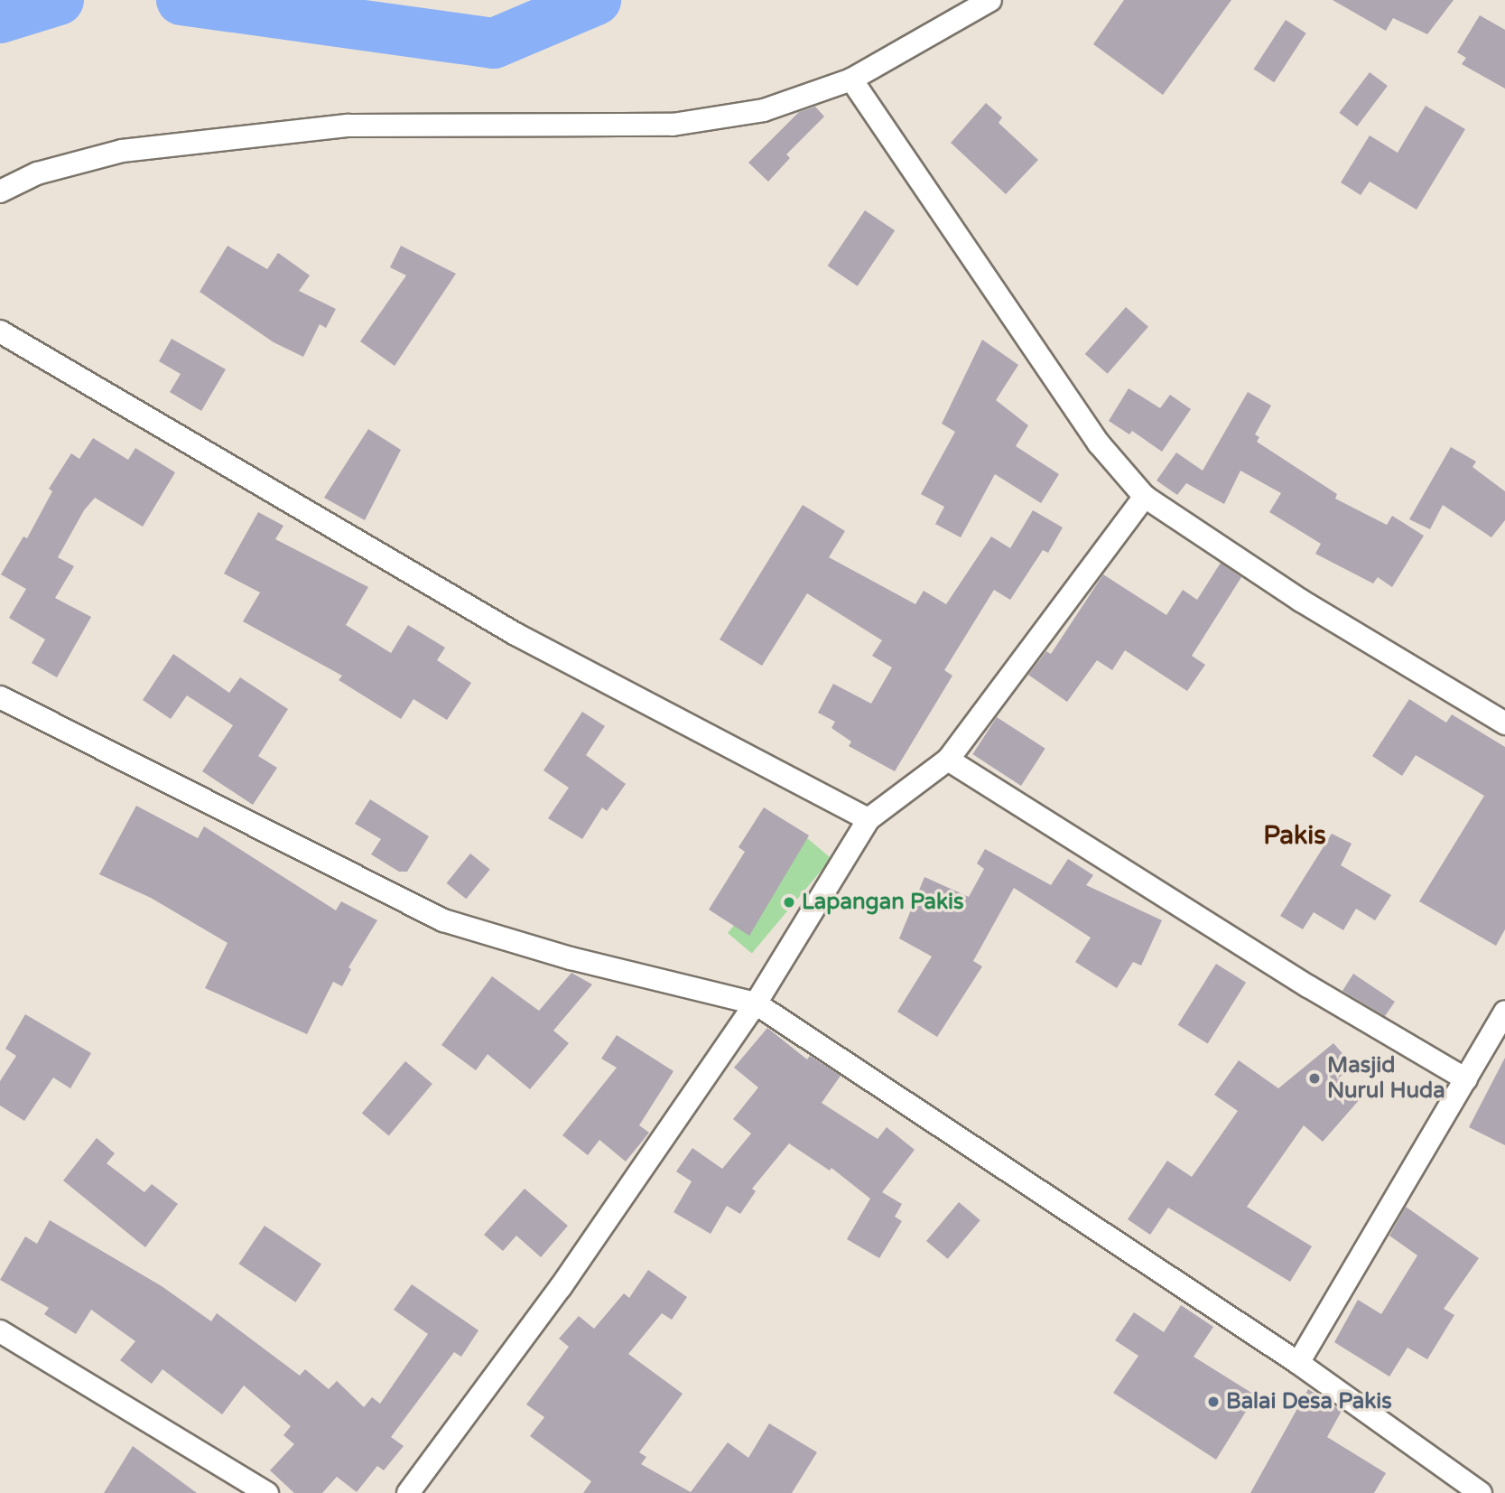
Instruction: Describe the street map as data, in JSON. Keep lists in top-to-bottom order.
{
  "districts": ["Pakis"],
  "places": ["Lapangan Pakis", "Masjid Nurul Huda", "Balai Desa Pakis"]
}
